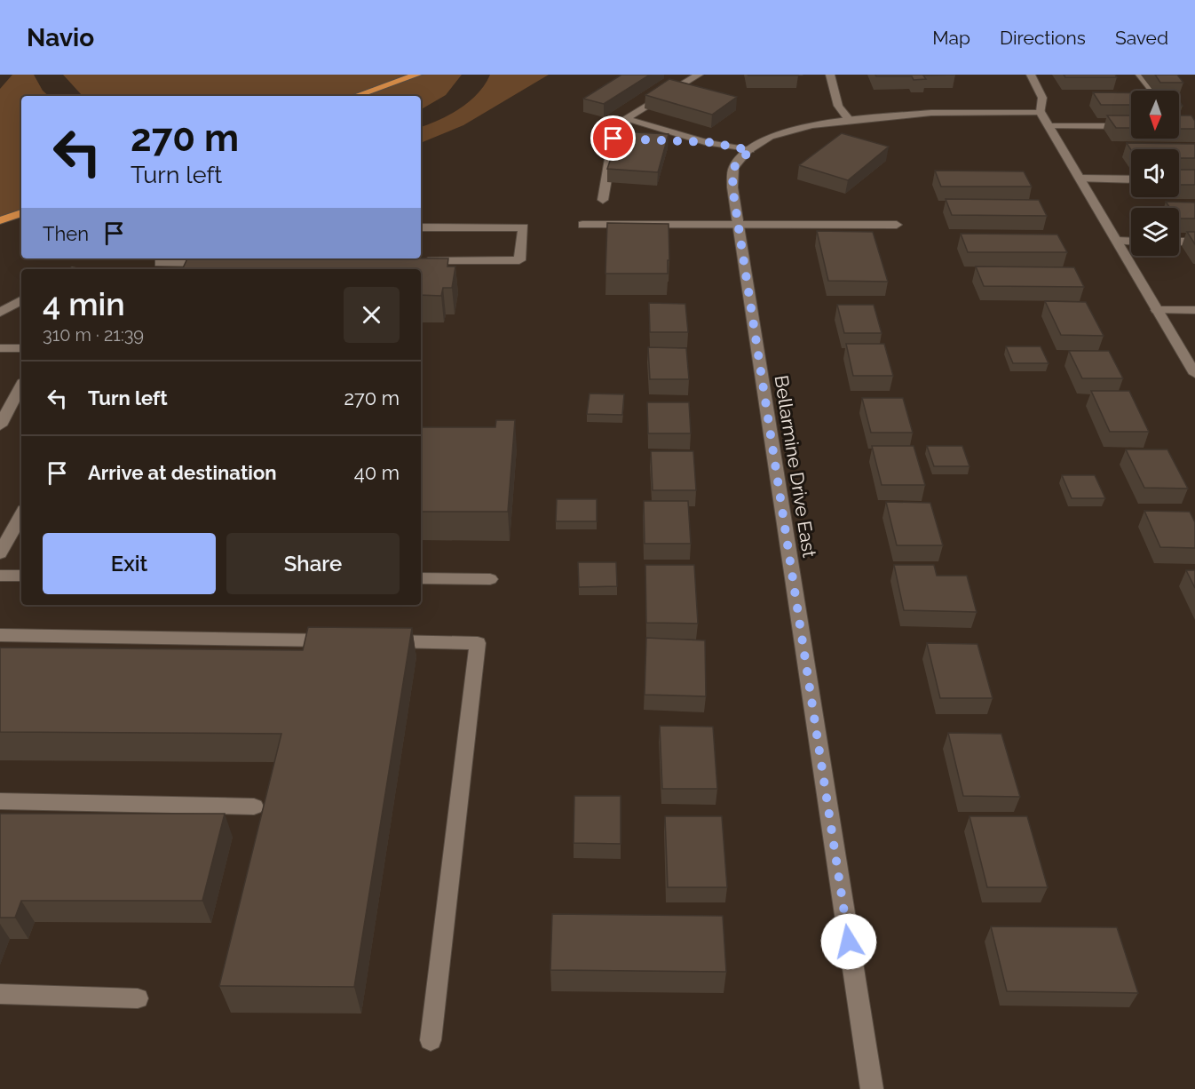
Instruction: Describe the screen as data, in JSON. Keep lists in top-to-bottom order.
{
  "streets": {
    "street": ["Bellarmine Drive East"]
  },
  "north": "bottom",
  "page": {
    "header": "Navio",
    "nav": ["Map", "Directions", "Saved"],
    "turn": ["270 m", "Turn left"],
    "then": "Then",
    "heading": ["4 min", "310 m · 21:39"],
    "list": [
      {
        "name": "Turn left",
        "value": "270 m"
      },
      {
        "name": "Arrive at destination",
        "value": "40 m"
      }
    ],
    "buttons": ["Exit", "Share"]
  }
}
